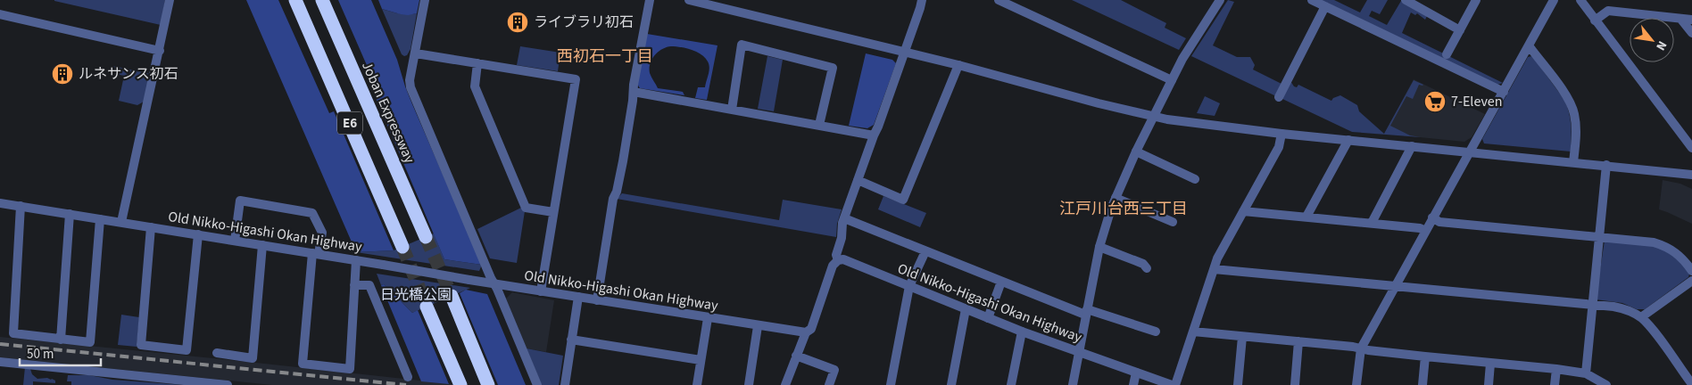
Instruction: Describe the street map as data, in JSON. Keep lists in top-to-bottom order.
{
  "streets": {
    "highway": ["Joban Expressway", "E6"],
    "street": ["Old Nikko-Higashi Okan Highway"]
  },
  "districts": ["西初石一丁目", "江戸川台西三丁目"],
  "parks": ["日光橋公園"],
  "places": {
    "building": ["ライブラリ初石", "ルネサンス初石"],
    "supermarket": ["7-Eleven"]
  },
  "scale_bar": "50 m",
  "north": "bottom right"
}
